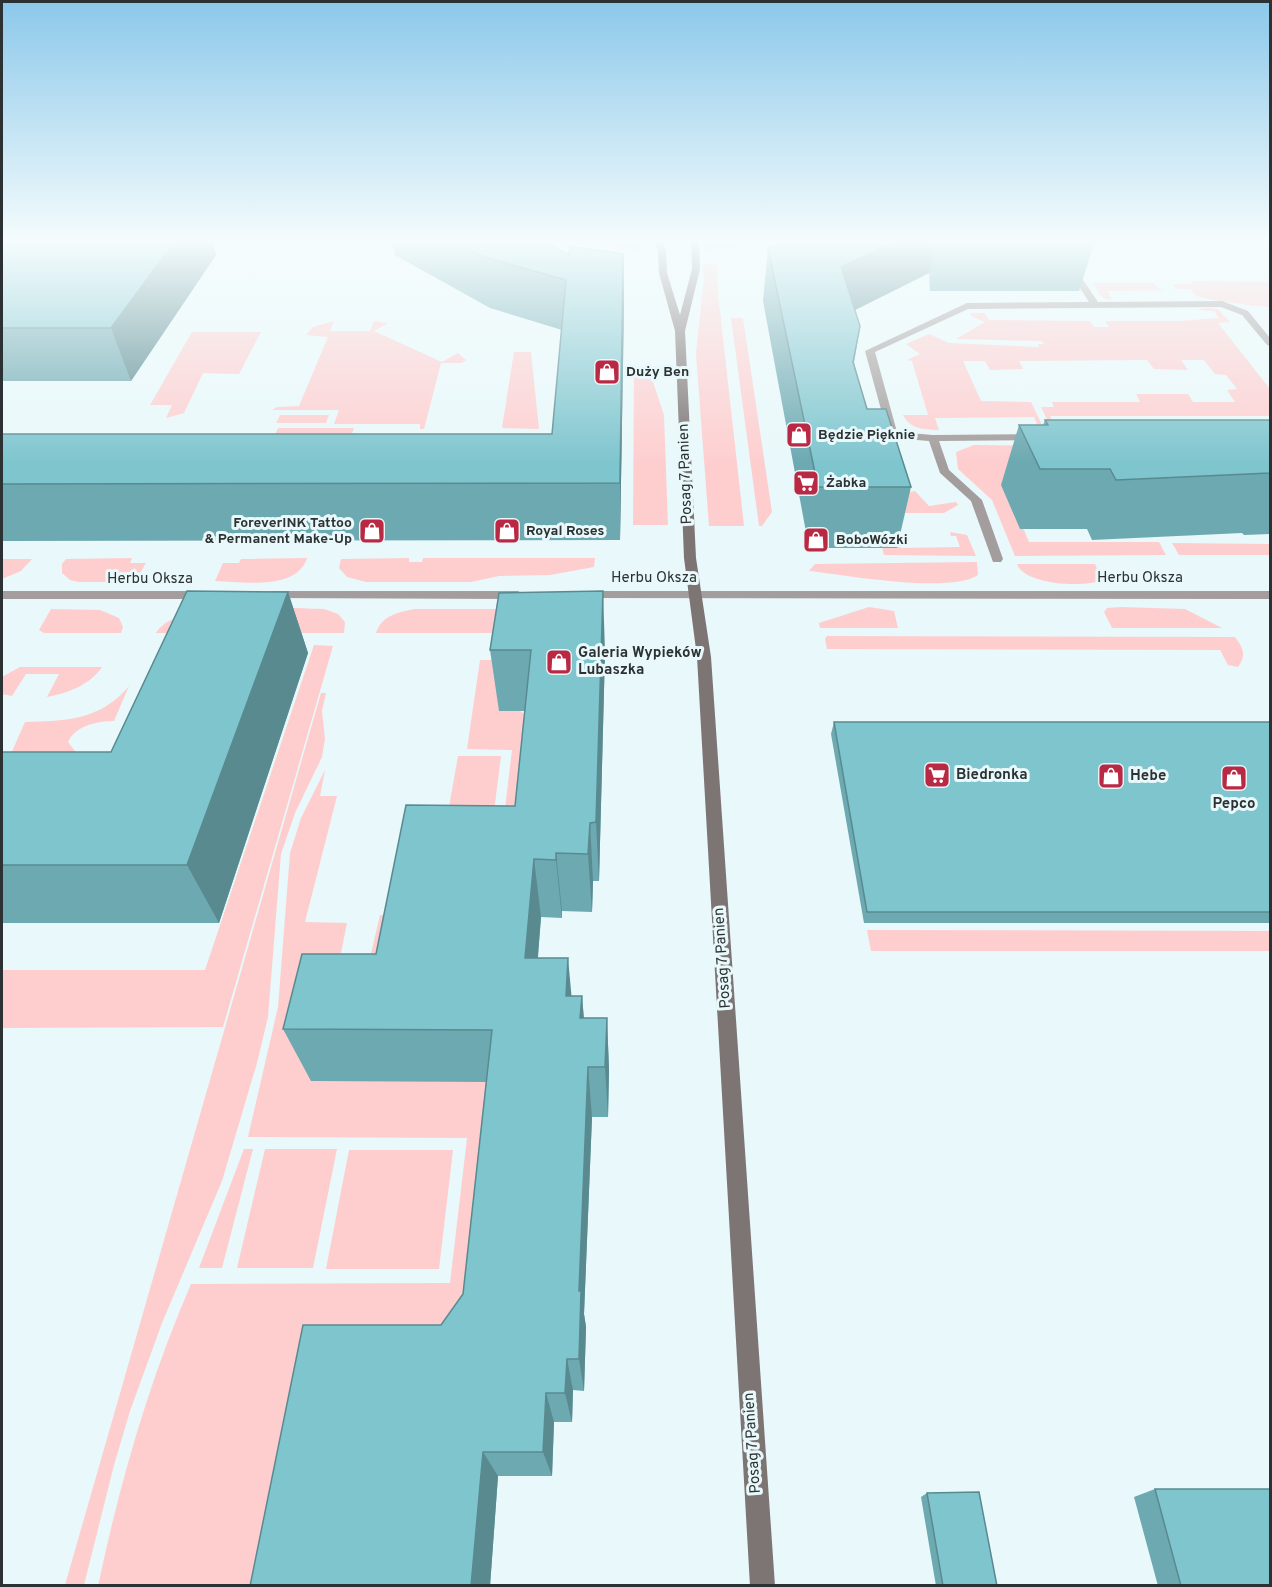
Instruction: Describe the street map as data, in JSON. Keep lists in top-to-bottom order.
{
  "streets": {
    "street": ["Posag 7 Panien", "Herbu Oksza"]
  },
  "crossings": [
    ["Posag 7 Panien", "Herbu Oksza"]
  ],
  "places": {
    "shop": [
      "Duży Ben",
      "Będzie Pięknie",
      "ForeverINK Tattoo & Permanent Make-Up",
      "Royal Roses",
      "BoboWózki",
      "Galeria Wypieków Lubaszka",
      "Hebe",
      "Pepco"
    ],
    "supermarket": ["Żabka", "Biedronka"]
  }
}
